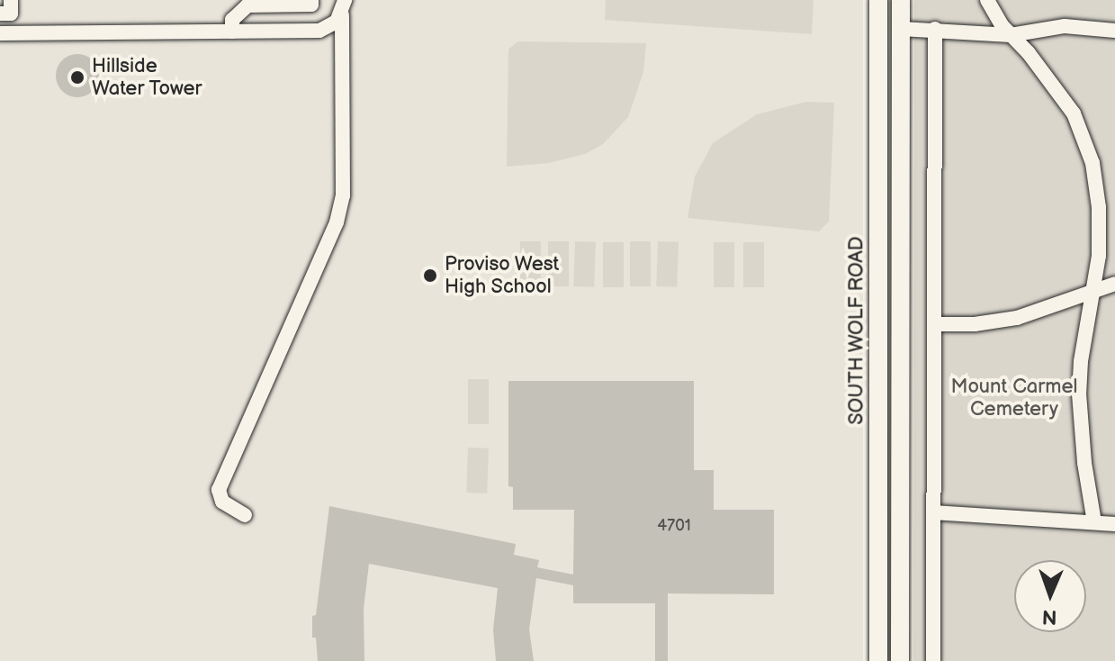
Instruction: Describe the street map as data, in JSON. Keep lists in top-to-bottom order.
{
  "streets": {
    "main road": ["SOUTH WOLF ROAD"]
  },
  "parks": ["Mount Carmel Cemetery"],
  "places": ["Hillside Water Tower", "Proviso West High School"],
  "house_numbers": ["4701"],
  "north": "bottom"
}
